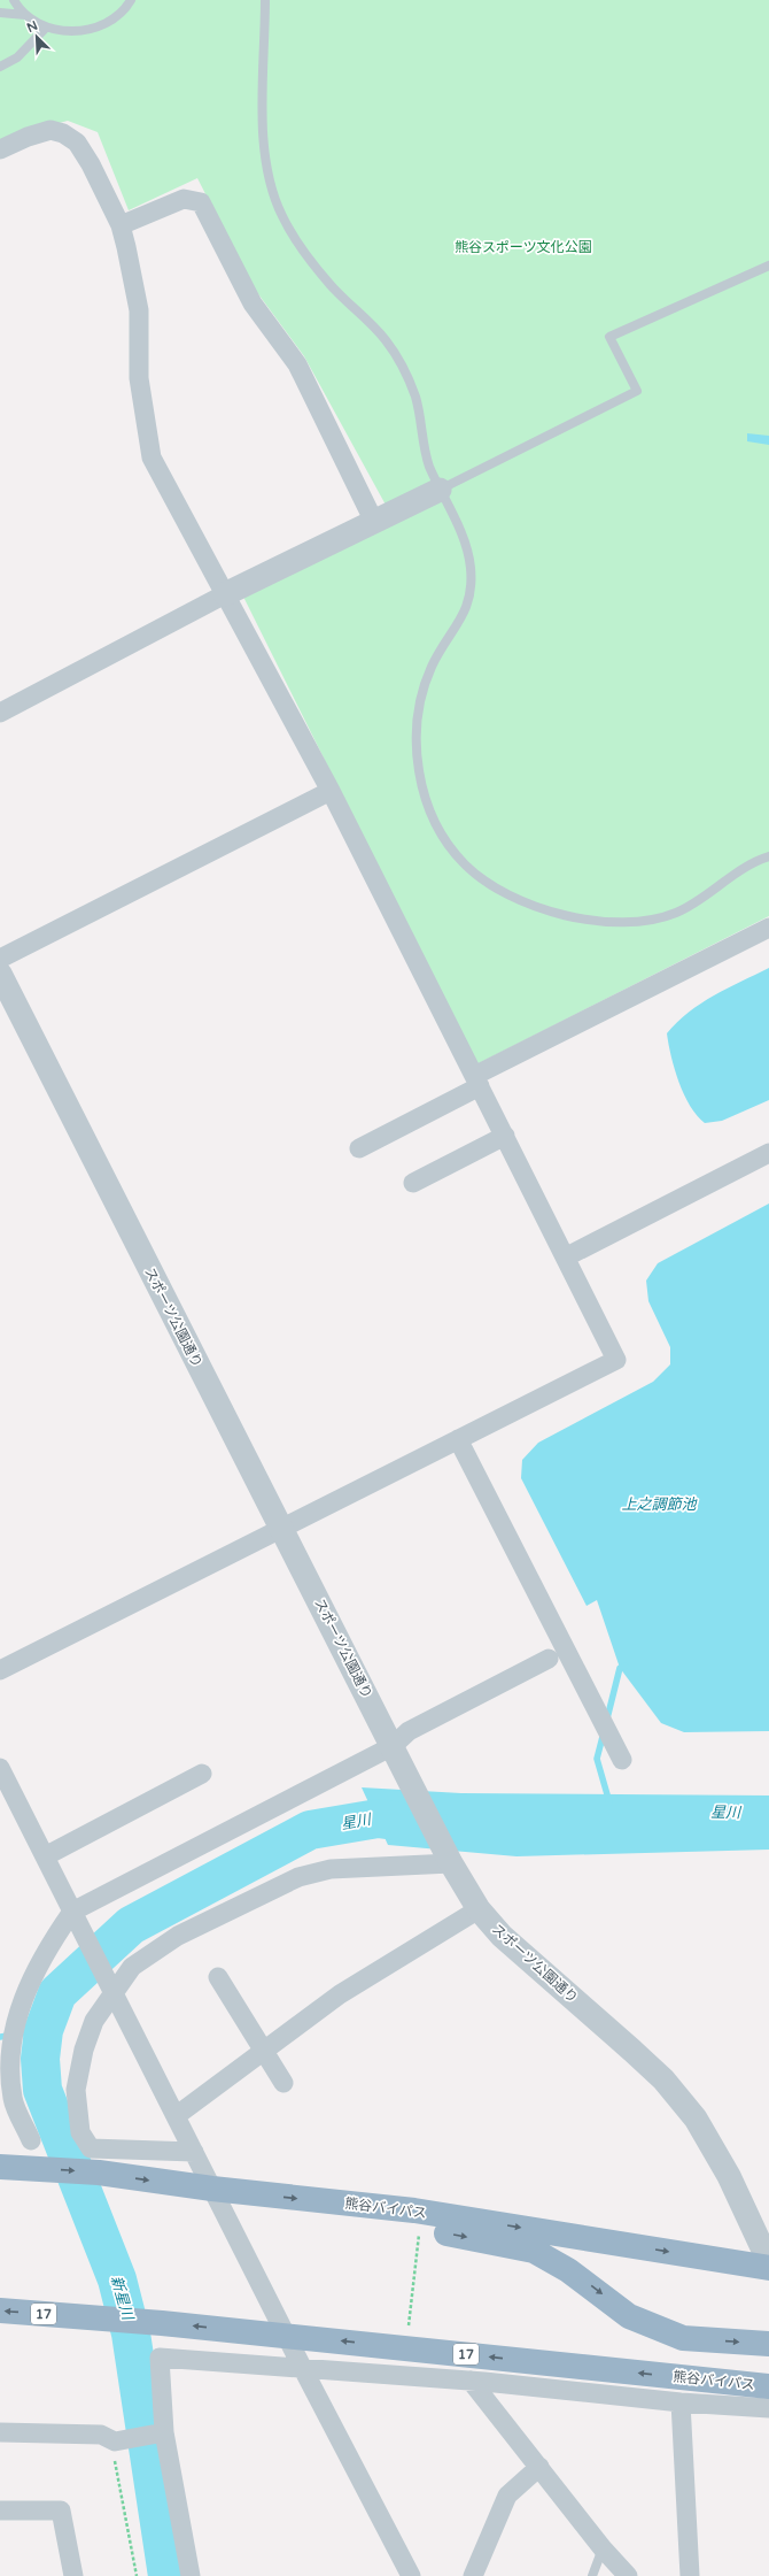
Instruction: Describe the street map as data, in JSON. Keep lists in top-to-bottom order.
{
  "streets": {
    "highway": ["熊谷バイパス", "17"],
    "street": ["スポーツ公園通り"]
  },
  "water": ["上之調節池", "星川", "新星川"],
  "parks": ["熊谷スポーツ文化公園"],
  "north": "top left"
}
